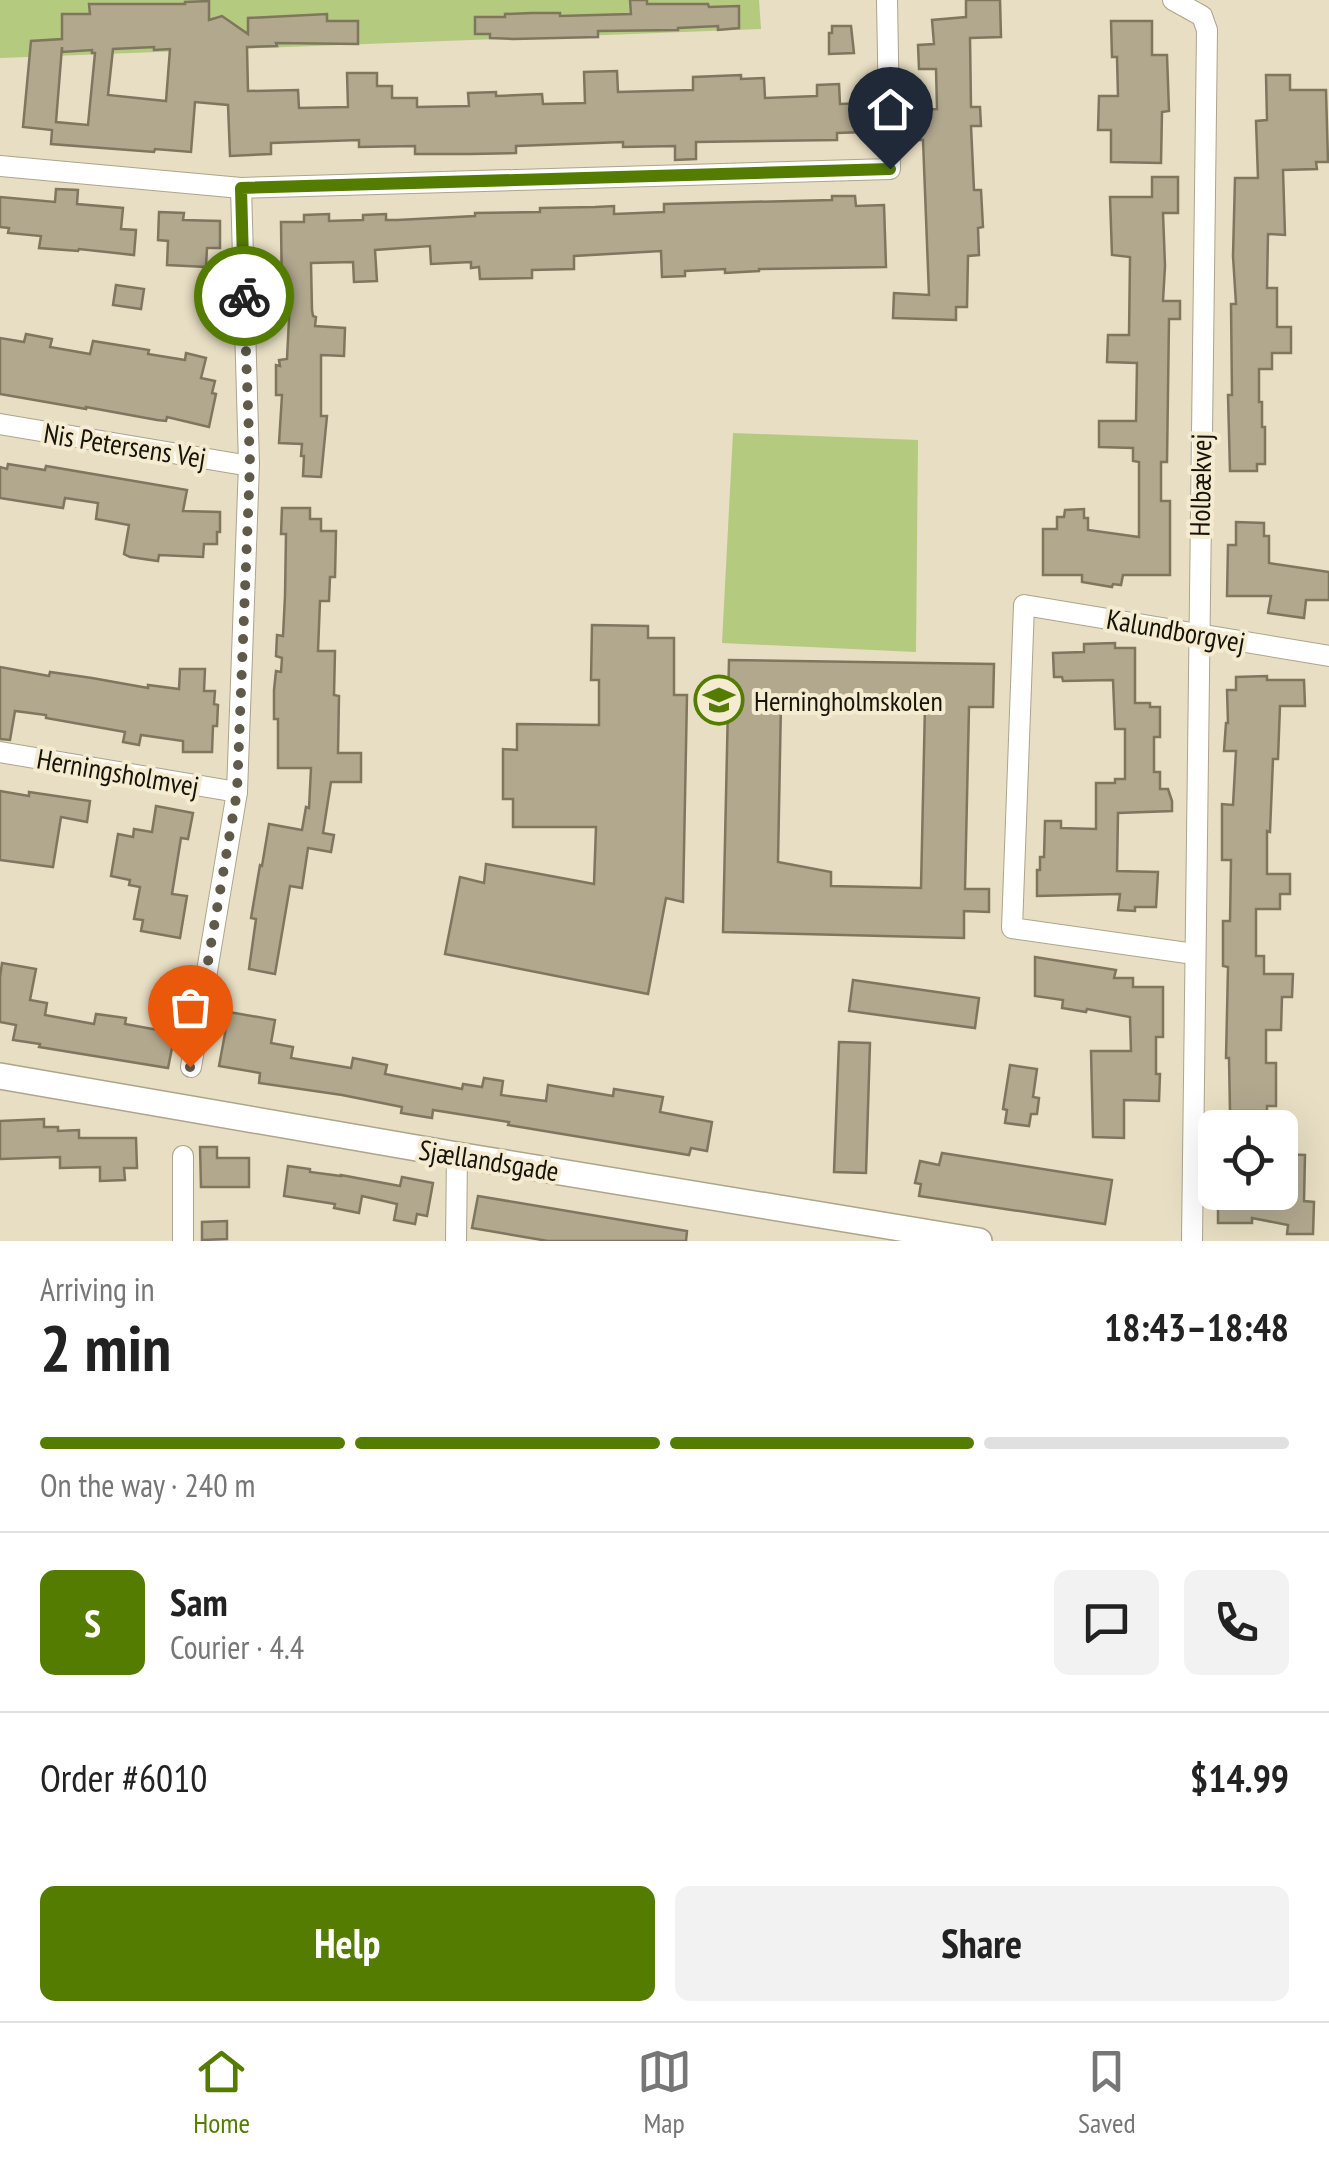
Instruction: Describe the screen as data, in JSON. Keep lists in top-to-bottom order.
{
  "streets": {
    "street": [
      "Nis Petersens Vej",
      "Holbækvej",
      "Kalundborgvej",
      "Herningsholmvej",
      "Sjællandsgade"
    ]
  },
  "crossings": [
    ["Holbækvej", "Kalundborgvej"]
  ],
  "places": {
    "school or university": ["Herningholmskolen"]
  },
  "page": {
    "heading": ["2 min", "Arriving in", "18:43–18:48"],
    "panel": [
      "Sam",
      "Courier · 4.4",
      "Order #6010",
      "$14.99"
    ],
    "bar": "On the way · 240 m",
    "round": "S",
    "buttons": ["Help", "Share"],
    "tabs": ["Home", "Map", "Saved"]
  }
}
